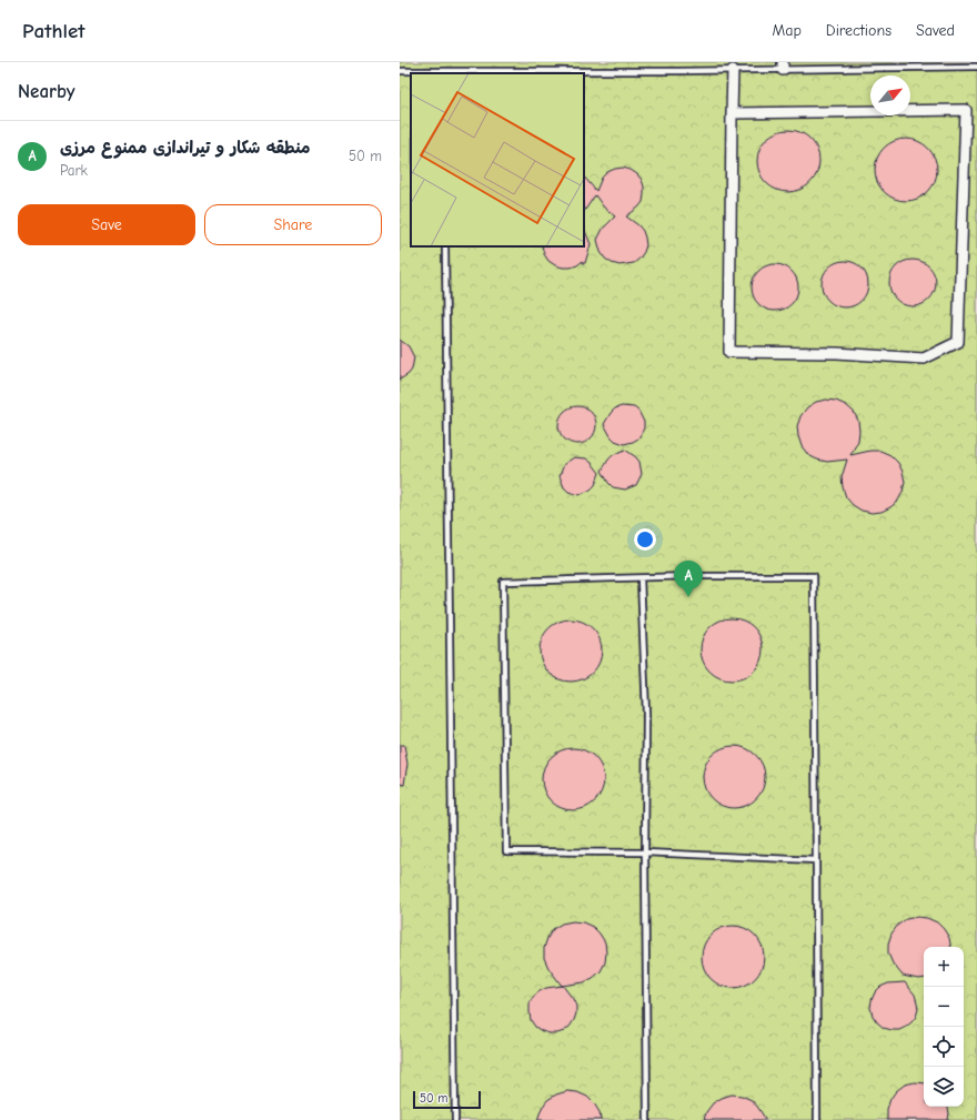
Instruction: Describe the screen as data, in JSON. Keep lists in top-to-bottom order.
{
  "scale_bar": "50 m",
  "north": "top right",
  "page": {
    "header": "Pathlet",
    "nav": ["Map", "Directions", "Saved"],
    "heading": "Nearby",
    "list": [
      {
        "mark": "A",
        "name": "منطقه شکار و تیراندازی ممنوع مرزی",
        "note": "Park",
        "value": "50 m"
      }
    ],
    "buttons": ["Save", "Share"],
    "pins": "A",
    "map_buttons": ["+", "−"],
    "scale": "50 m"
  }
}
